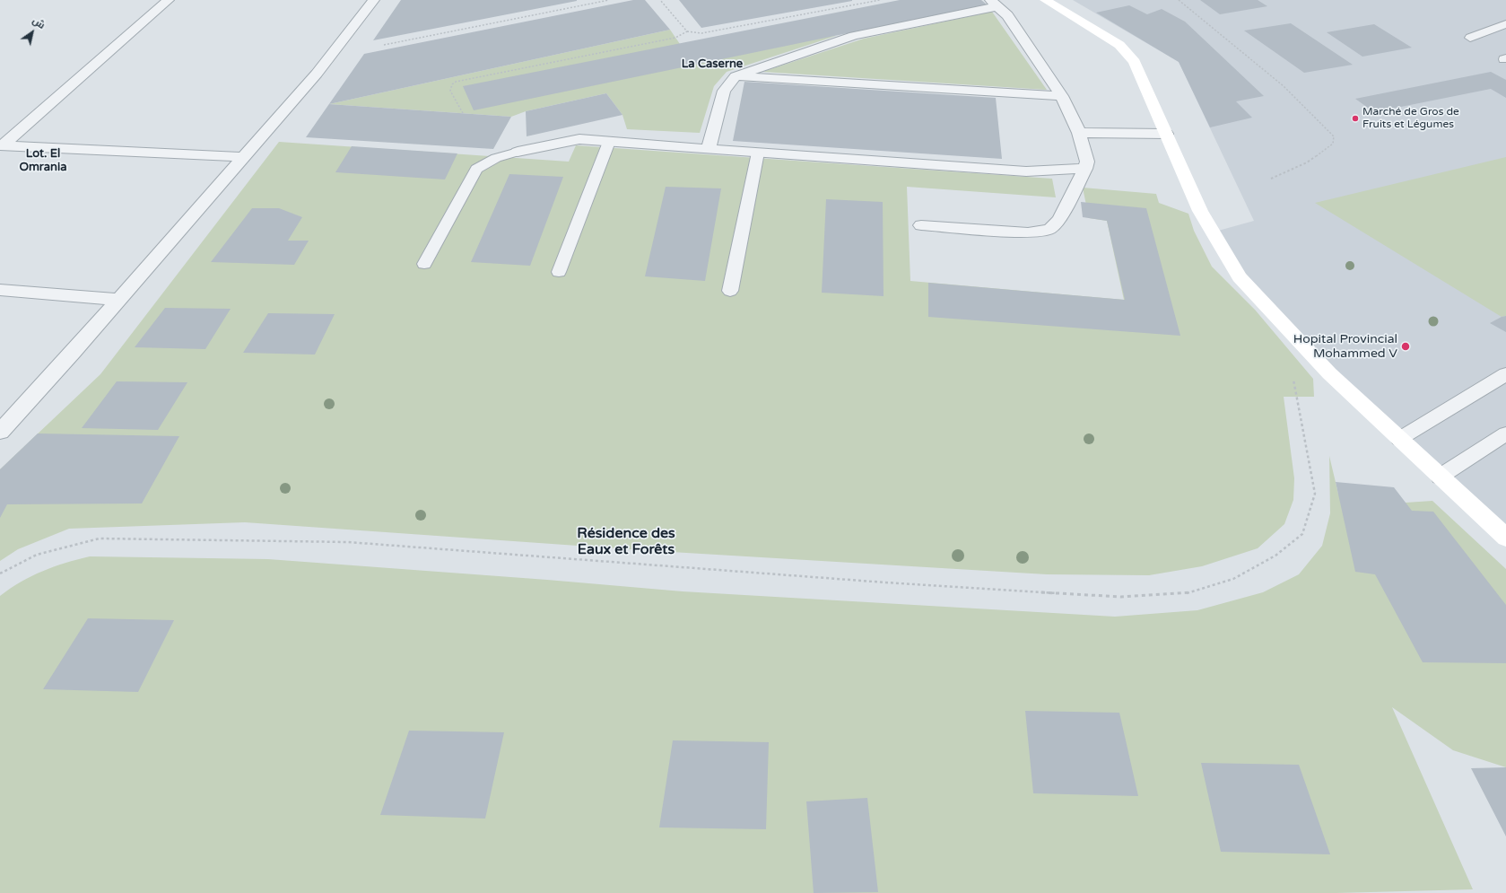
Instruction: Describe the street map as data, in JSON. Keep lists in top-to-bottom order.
{
  "districts": ["La Caserne", "Lot. El Omrania", "Résidence des Eaux et Forêts"],
  "places": ["Marché de Gros de Fruits et Légumes", "Hopital Provincial Mohammed V"],
  "north": "top right"
}
